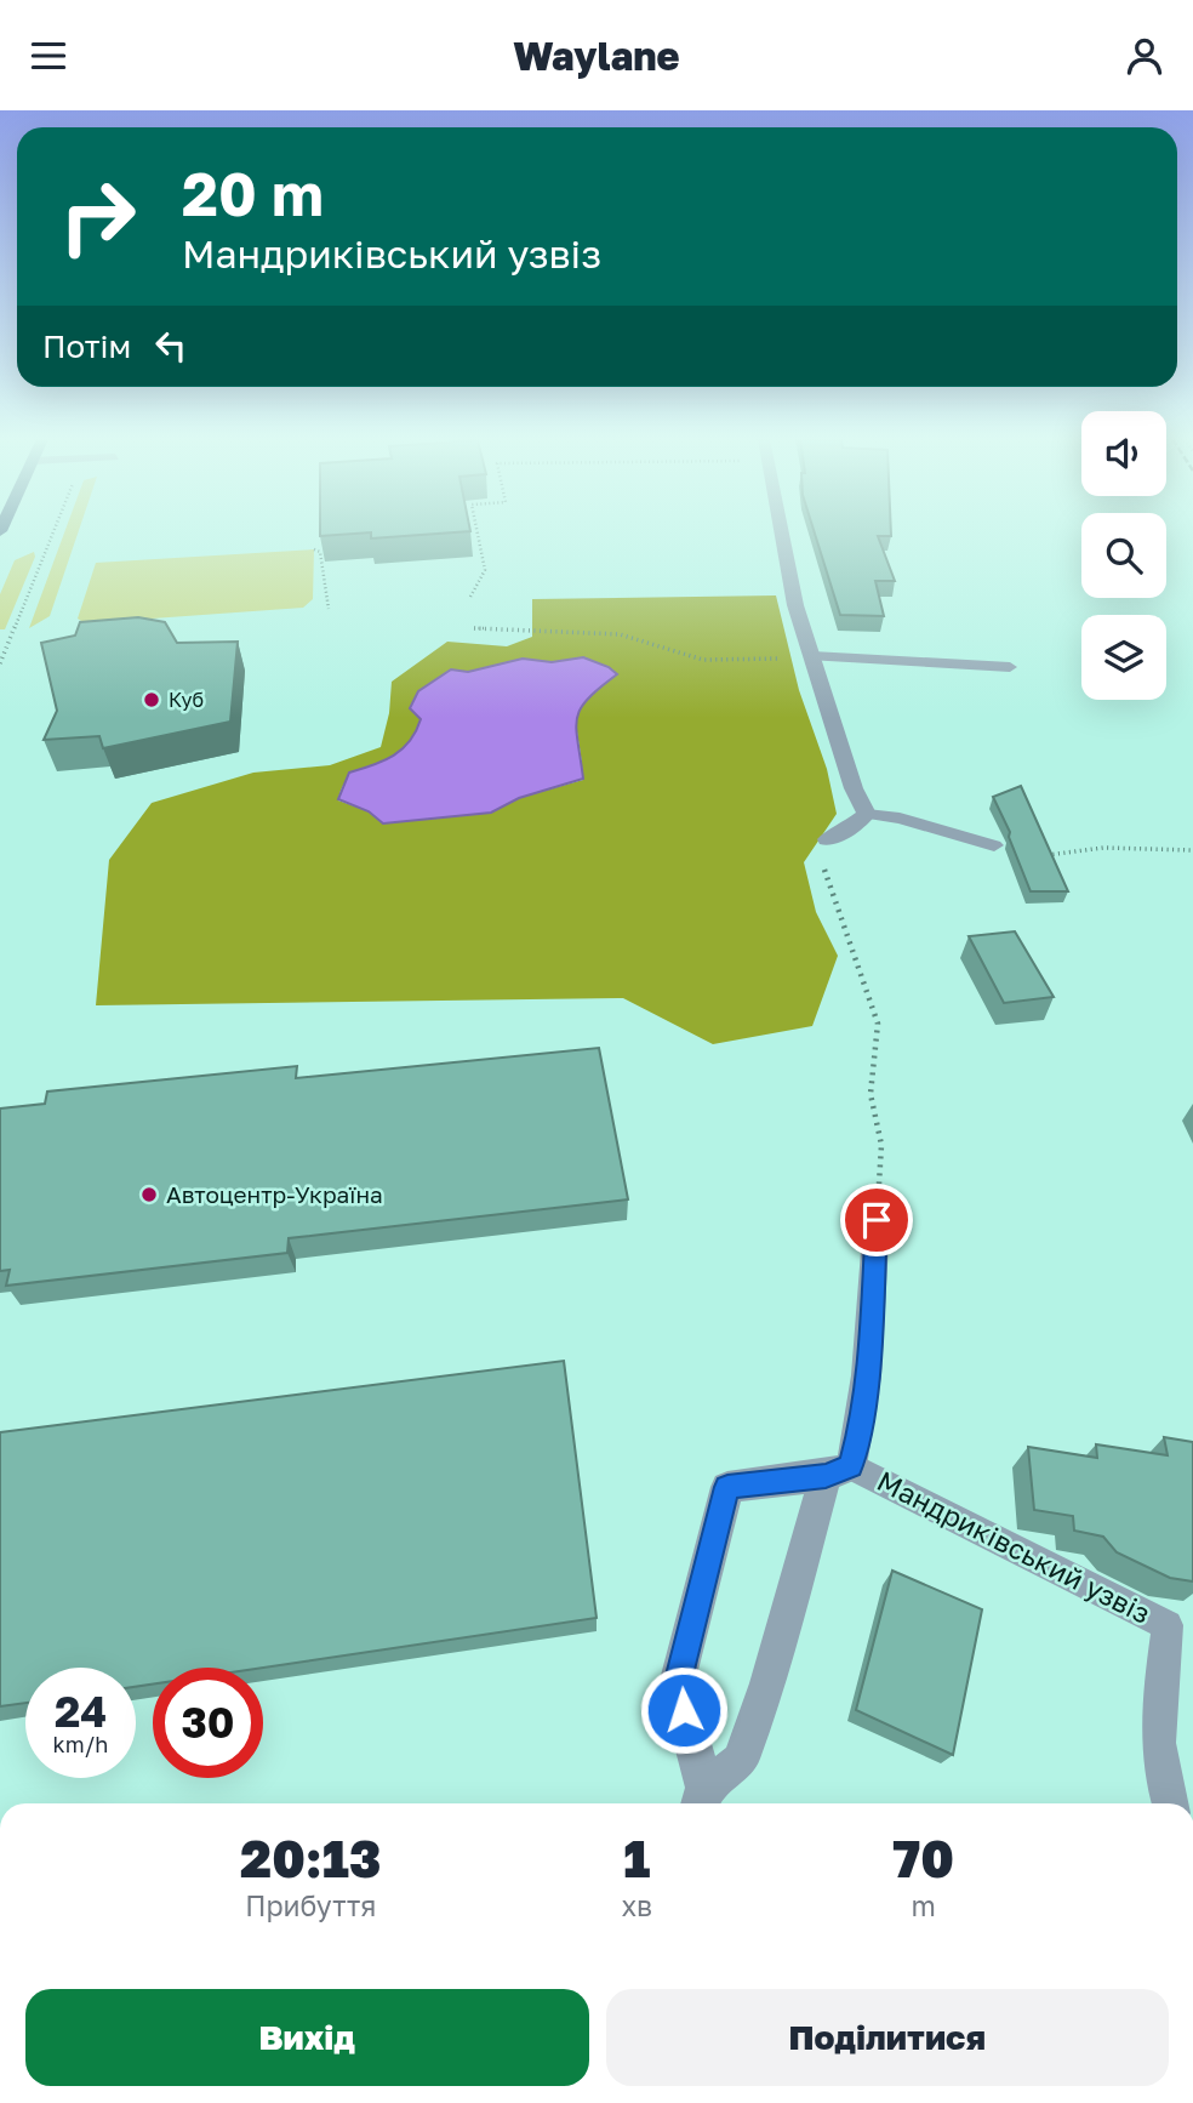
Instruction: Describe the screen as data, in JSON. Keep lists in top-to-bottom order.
{
  "streets": {
    "lane": ["Мандриківський узвіз"]
  },
  "places": ["Куб", "Автоцентр-Україна"],
  "page": {
    "header": "Waylane",
    "turn": ["20 m", "Мандриківський узвіз"],
    "then": "Потім",
    "speed": "24 km/h",
    "limit": "30",
    "eta": [
      "20:13",
      "Прибуття",
      "1",
      "хв",
      "70",
      "m"
    ],
    "buttons": ["Вихід", "Поділитися"]
  }
}
